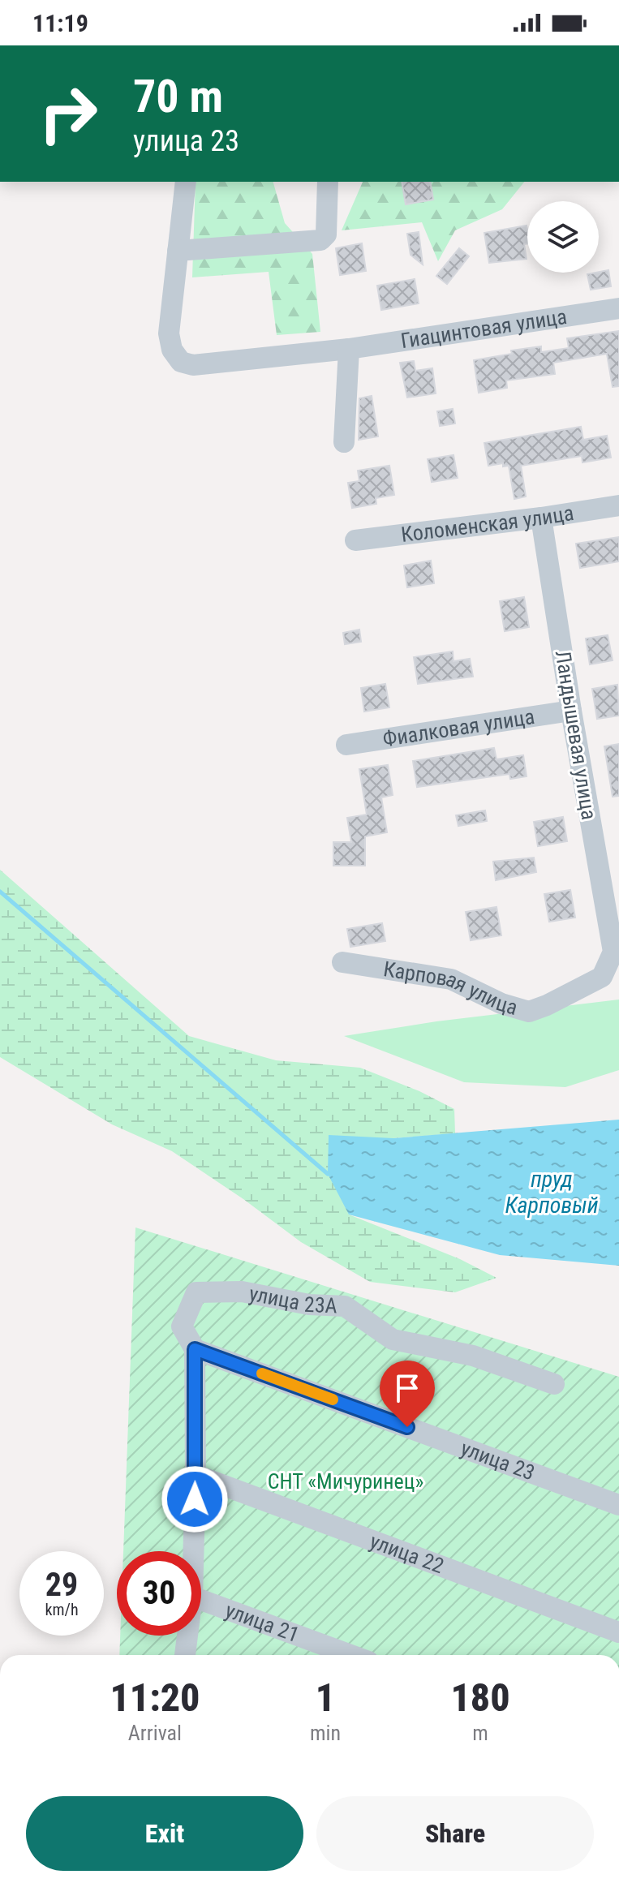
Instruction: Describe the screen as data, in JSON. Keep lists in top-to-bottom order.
{
  "streets": {
    "street": [
      "Гиацинтовая улица",
      "Коломенская улица",
      "Фиалковая улица",
      "Ландышевая улица",
      "Карповая улица",
      "улица 23А",
      "улица 23",
      "улица 22",
      "улица 21"
    ]
  },
  "crossings": [
    ["Коломенская улица", "Ландышевая улица"],
    ["Фиалковая улица", "Ландышевая улица"],
    ["Ландышевая улица", "Карповая улица"],
    ["улица 23А", "улица 23"]
  ],
  "water": ["пруд Карповый"],
  "parks": ["СНТ «Мичуринец»"],
  "page": {
    "status": "11:19",
    "turn": ["70 m", "улица 23"],
    "speed": "29 km/h",
    "limit": "30",
    "eta": [
      "11:20",
      "Arrival",
      "1",
      "min",
      "180",
      "m"
    ],
    "buttons": ["Exit", "Share"]
  }
}
